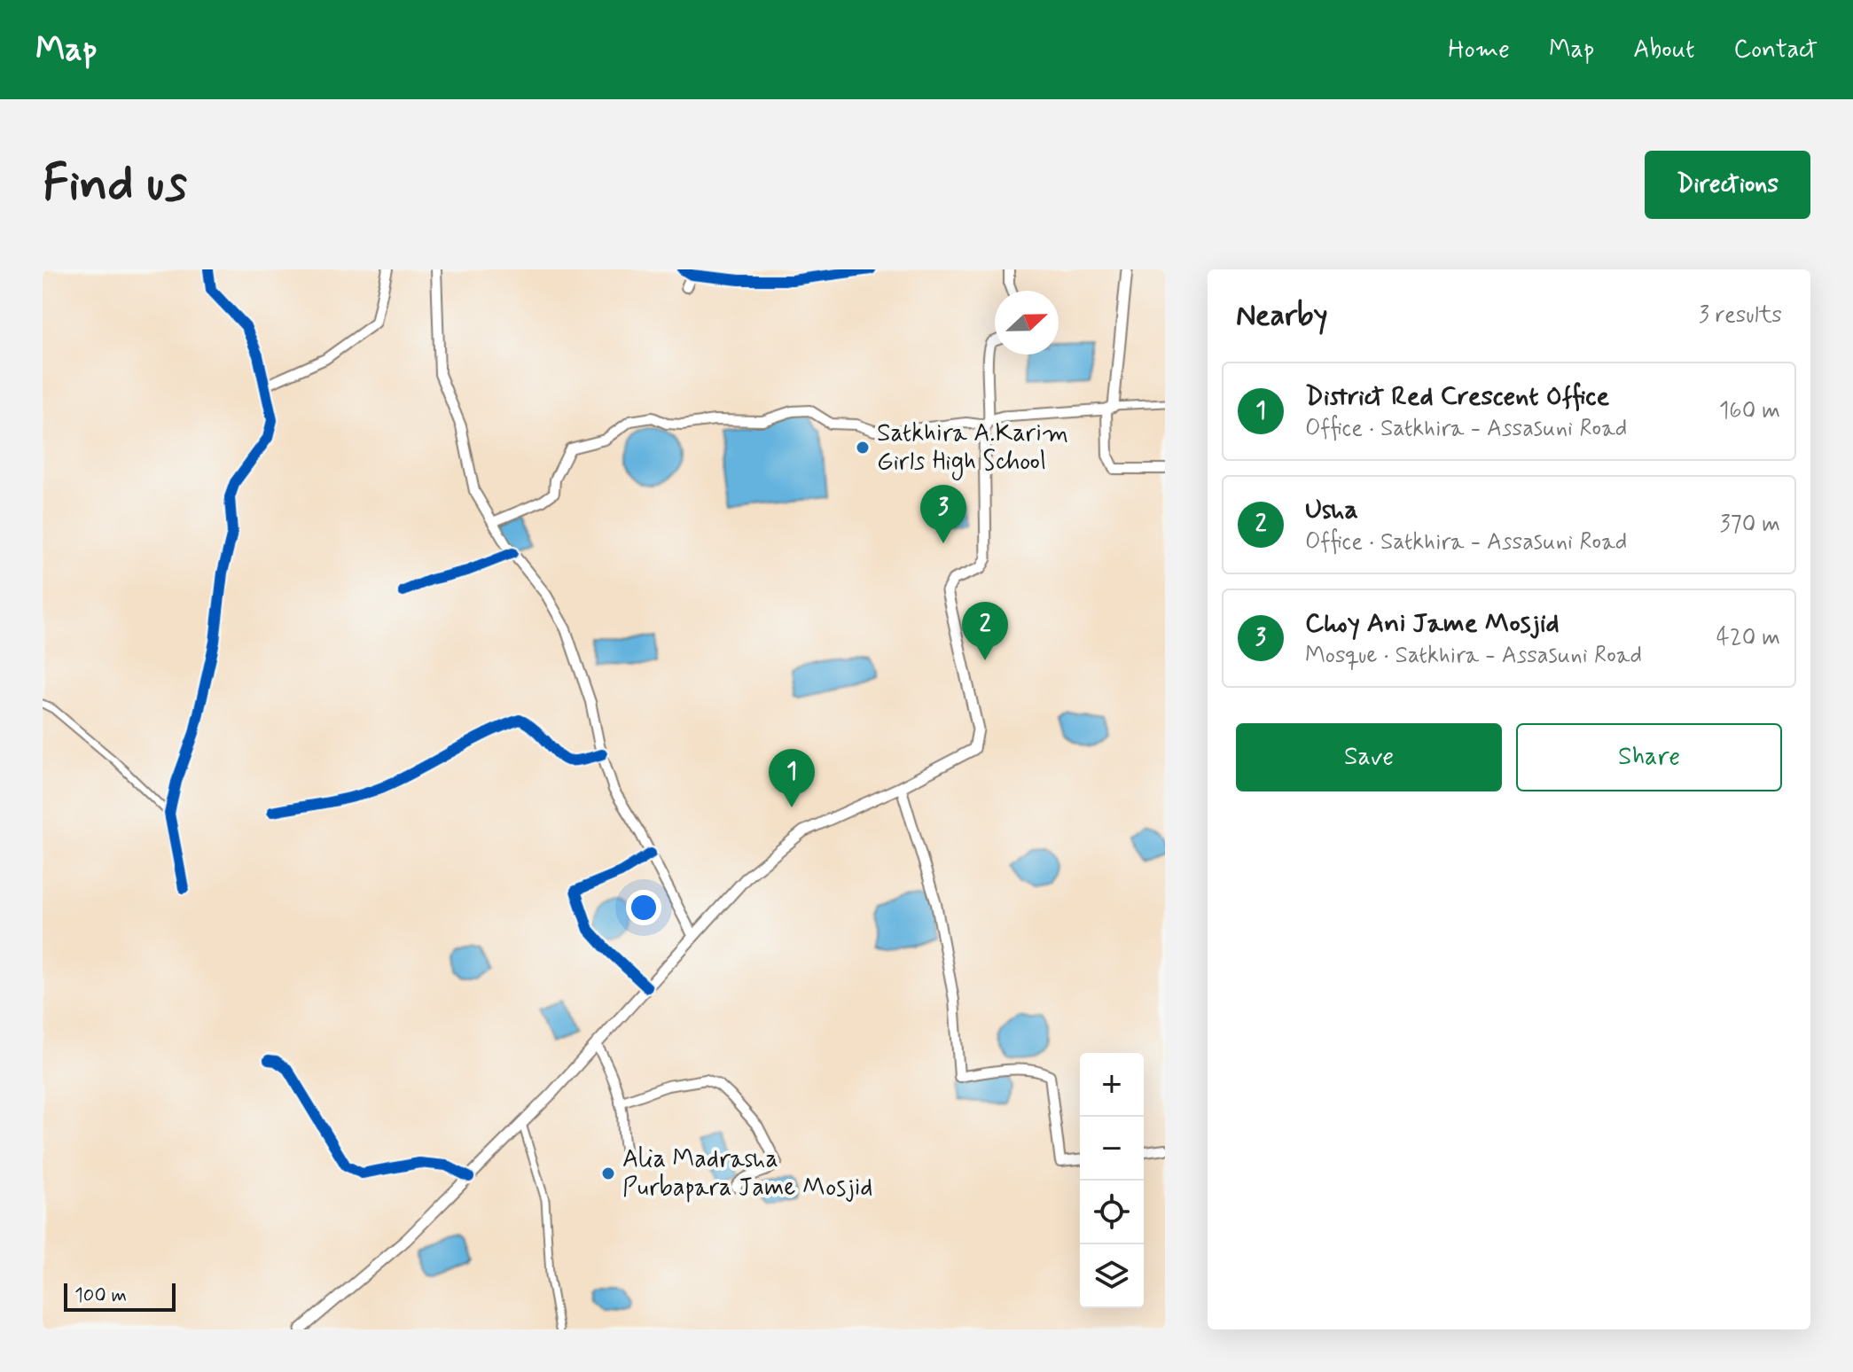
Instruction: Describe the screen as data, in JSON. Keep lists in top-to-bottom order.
{
  "places": ["Satkhira A.Karim Girls High School", "Alia Madrasha Purbapara Jame Mosjid"],
  "scale_bar": "100 m",
  "north": "right",
  "page": {
    "header": "Map",
    "nav": [
      "Home",
      "Map",
      "About",
      "Contact"
    ],
    "buttons": [
      "Directions",
      ["Save", "Share"]
    ],
    "title": "Find us",
    "heading": ["Nearby", "3 results"],
    "list": [
      {
        "mark": "1",
        "name": "District Red Crescent Office",
        "note": "Office · Satkhira - Assasuni Road",
        "value": "160 m"
      },
      {
        "mark": "2",
        "name": "Usha",
        "note": "Office · Satkhira - Assasuni Road",
        "value": "370 m"
      },
      {
        "mark": "3",
        "name": "Choy Ani Jame Mosjid",
        "note": "Mosque · Satkhira - Assasuni Road",
        "value": "420 m"
      }
    ],
    "pins": ["3", "2", "1"],
    "map_buttons": ["+", "−"],
    "scale": "100 m"
  }
}
